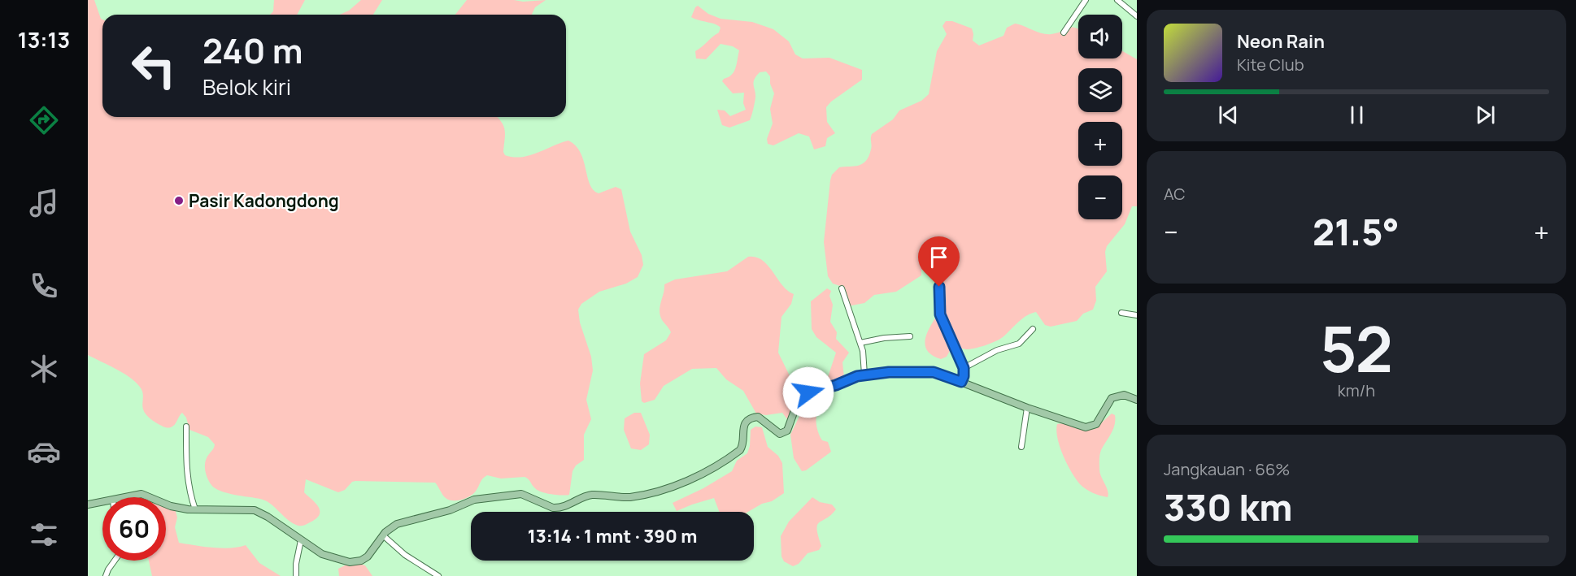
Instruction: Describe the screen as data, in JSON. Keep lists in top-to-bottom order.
{
  "places": ["Pasir Kadongdong"],
  "page": {
    "tabs": "13:13",
    "map_buttons": ["+", "−"],
    "turn": ["240 m", "Belok kiri"],
    "song": ["Neon Rain", "Kite Club"],
    "tile": [
      "AC",
      ["52", "km/h"],
      ["Jangkauan · 66%", "330 km"]
    ],
    "heat": ["−", "21.5°", "+"],
    "limit": "60",
    "trip": "13:14 · 1 mnt · 390 m"
  }
}
